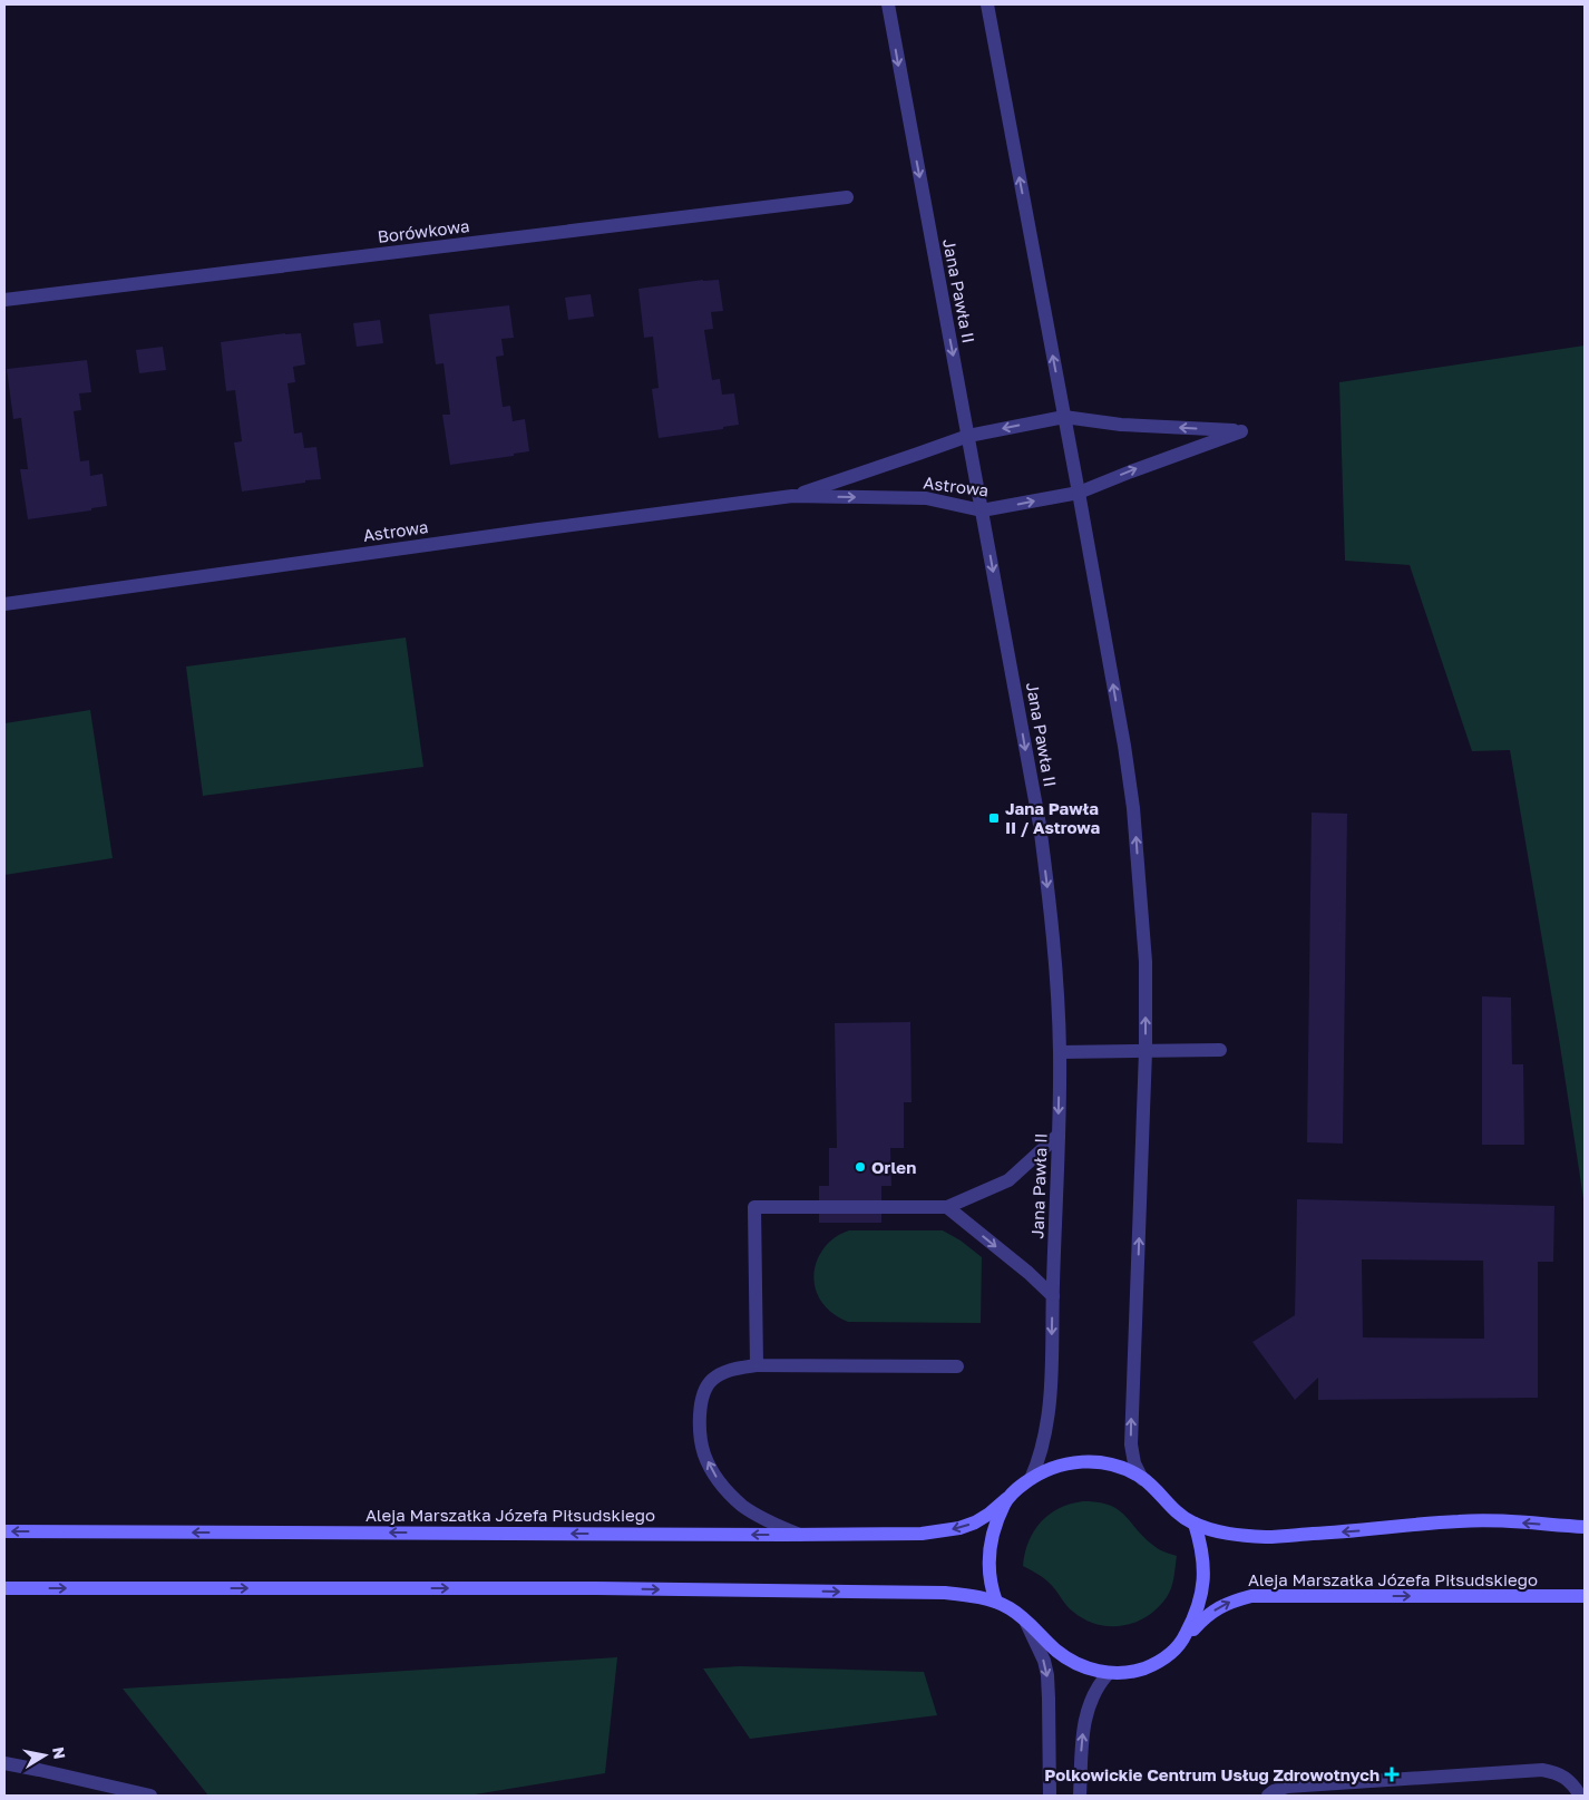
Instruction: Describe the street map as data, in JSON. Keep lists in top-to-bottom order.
{
  "streets": {
    "main road": ["Aleja Marszałka Józefa Piłsudskiego"],
    "street": ["Borówkowa", "Jana Pawła II", "Astrowa"]
  },
  "crossings": [
    ["Jana Pawła II", "Astrowa"],
    ["Jana Pawła II", "Aleja Marszałka Józefa Piłsudskiego"]
  ],
  "places": {
    "transit": ["Jana Pawła II / Astrowa"],
    "other": ["Orlen"],
    "health": ["Polkowickie Centrum Usług Zdrowotnych"]
  },
  "north": "right"
}
